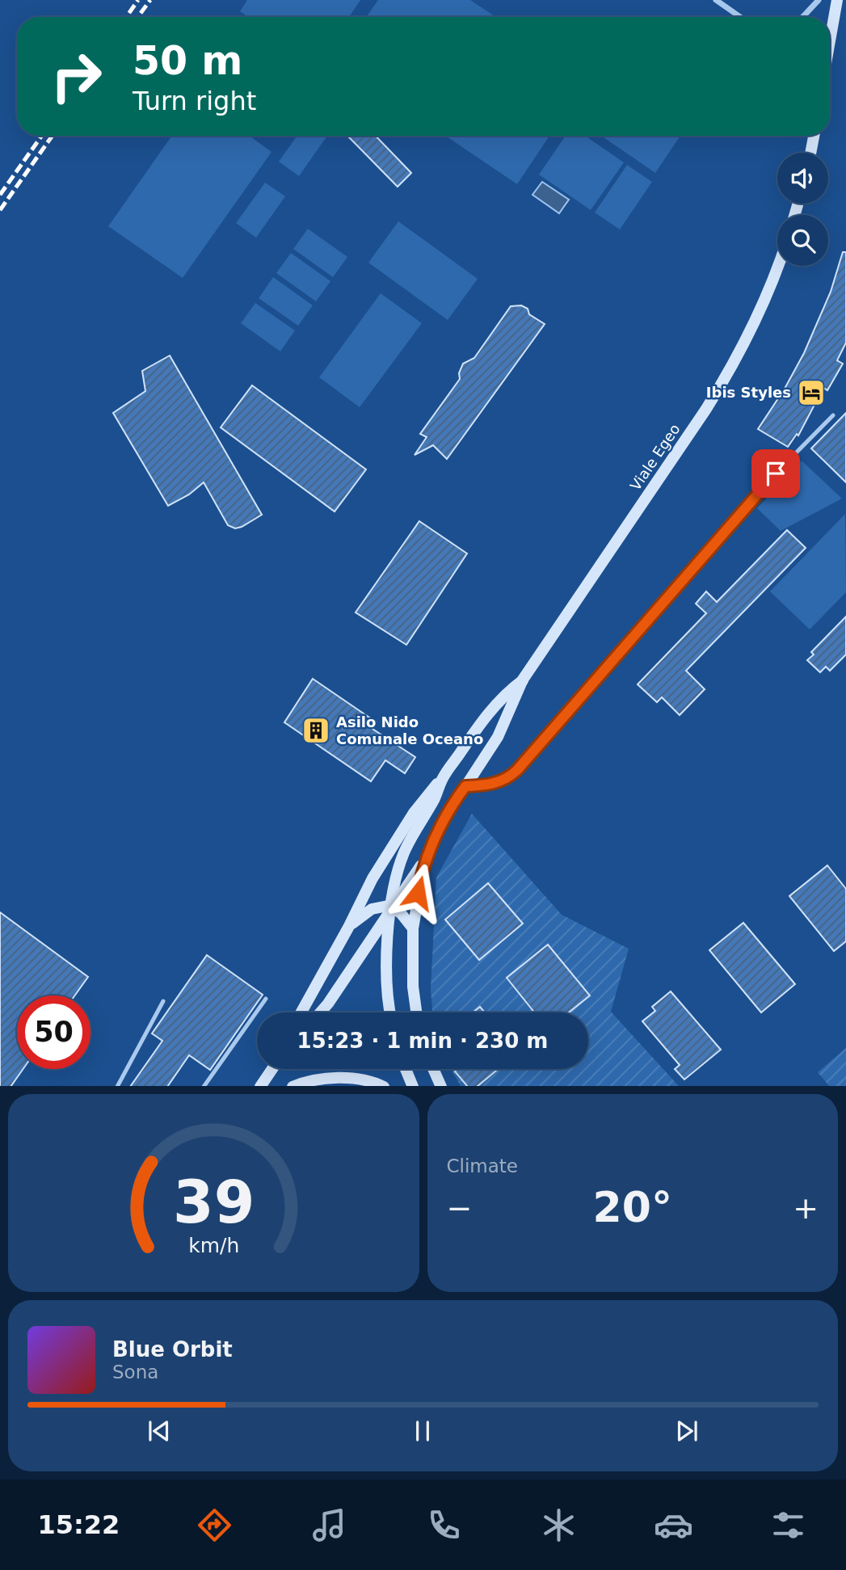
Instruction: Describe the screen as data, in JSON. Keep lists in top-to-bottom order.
{
  "streets": {
    "main road": ["Viale Egeo"]
  },
  "places": {
    "hotel": ["Ibis Styles"],
    "building": ["Asilo Nido Comunale Oceano"]
  },
  "page": {
    "turn": ["50 m", "Turn right"],
    "limit": "50",
    "trip": "15:23 · 1 min · 230 m",
    "tile": "Climate",
    "heat": ["−", "20°", "+"],
    "song": ["Blue Orbit", "Sona"],
    "tabs": "15:22",
    "gauge": ["39", "km/h"]
  }
}
